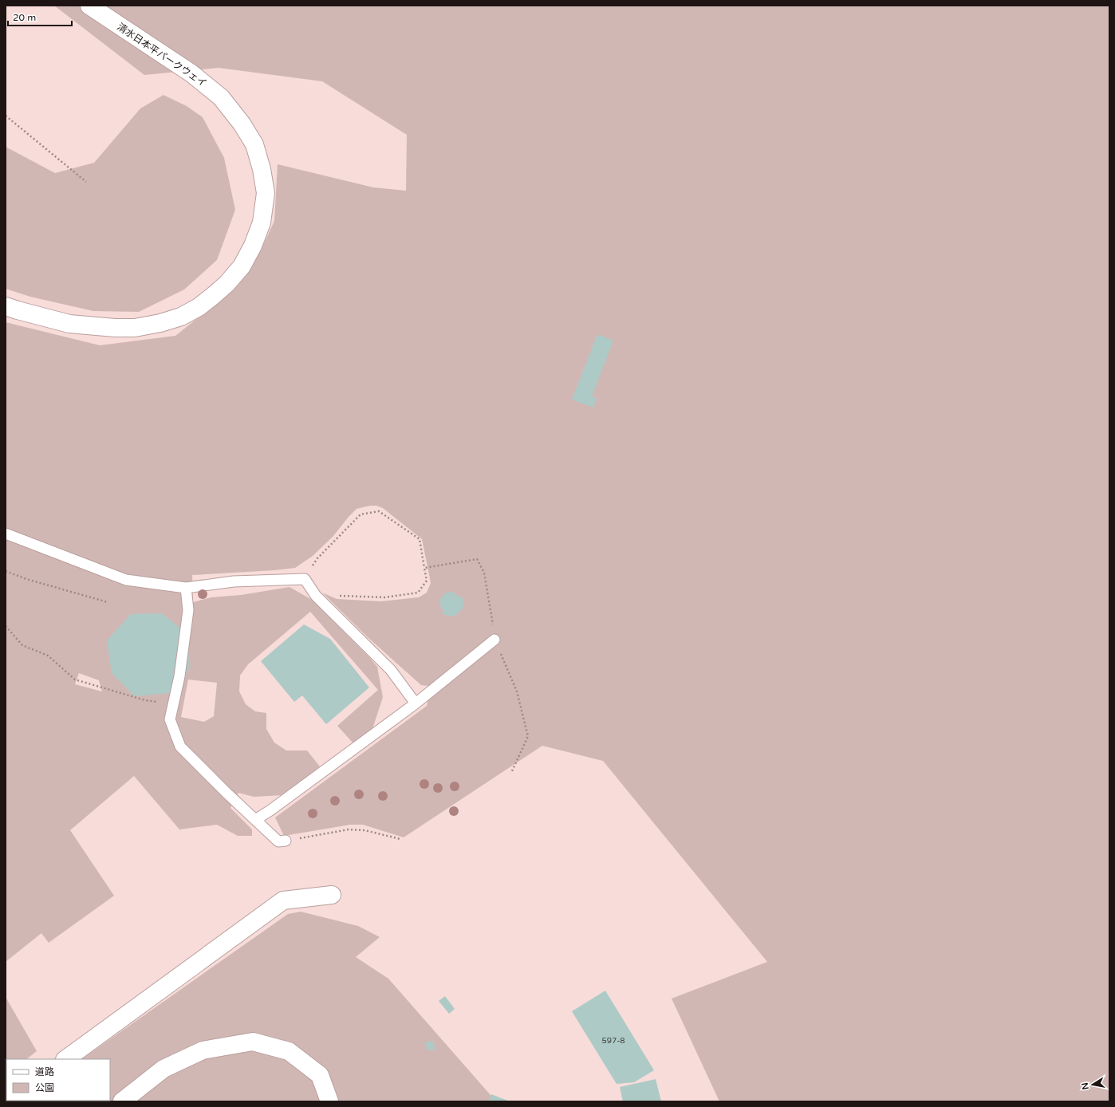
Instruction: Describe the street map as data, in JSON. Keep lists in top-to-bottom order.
{
  "streets": {
    "street": ["清水日本平パークウェイ"]
  },
  "house_numbers": ["597-8"],
  "legend": ["道路", "公園"],
  "scale_bar": "20 m",
  "north": "left"
}
